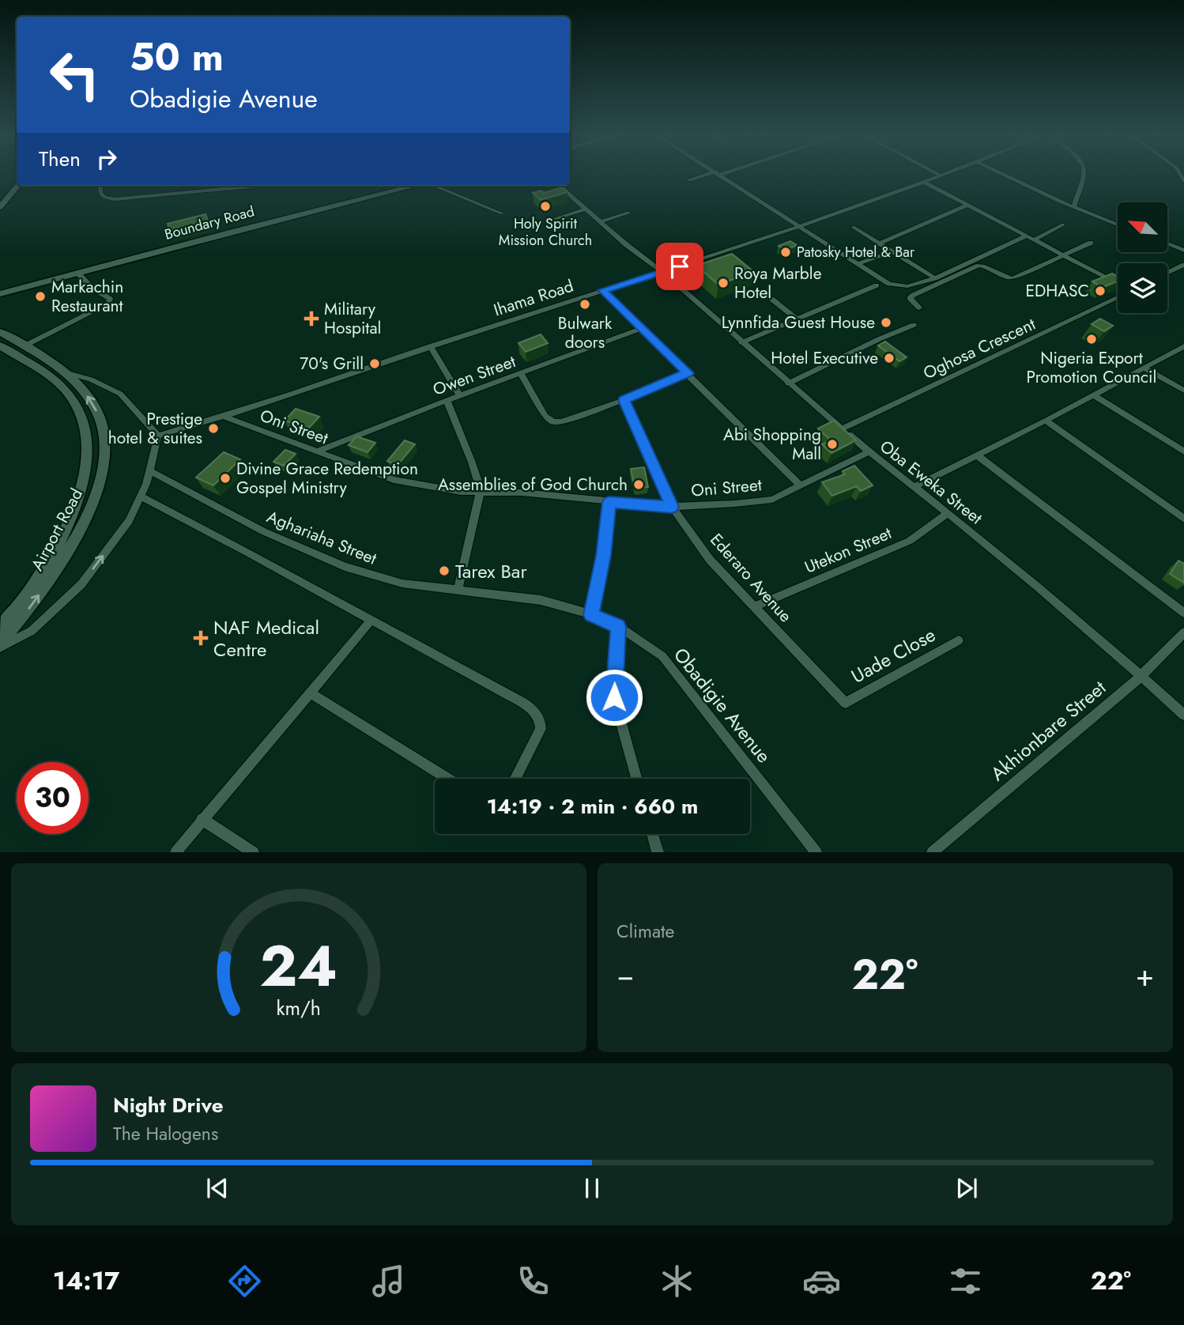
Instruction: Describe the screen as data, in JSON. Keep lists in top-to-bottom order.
{
  "streets": {
    "main road": ["Boundary Road", "Airport Road"],
    "street": [
      "Ihama Road",
      "Oghosa Crescent",
      "Owen Street",
      "Oni Street",
      "Oba Eweka Street",
      "Aghariaha Street",
      "Utekon Street",
      "Ederaro Avenue",
      "Uade Close",
      "Obadigie Avenue",
      "Akhionbare Street"
    ]
  },
  "crossings": [
    ["Ihama Road", "Oni Street"],
    ["Ihama Road", "Oba Eweka Street"],
    ["Oghosa Crescent", "Oba Eweka Street"],
    ["Owen Street", "Oni Street"],
    ["Oni Street", "Oba Eweka Street"],
    ["Oni Street", "Ederaro Avenue"],
    ["Oba Eweka Street", "Utekon Street"],
    ["Oba Eweka Street", "Akhionbare Street"],
    ["Aghariaha Street", "Obadigie Avenue"],
    ["Utekon Street", "Ederaro Avenue"],
    ["Ederaro Avenue", "Uade Close"]
  ],
  "places": {
    "other": [
      "Holy Spirit Mission Church",
      "Patosky Hotel & Bar",
      "Roya Marble Hotel",
      "EDHASC",
      "Markachin Restaurant",
      "Bulwark doors",
      "Lynnfida Guest House",
      "Nigeria Export Promotion Council",
      "Hotel Executive",
      "70's Grill",
      "Prestige hotel & suites",
      "Abi Shopping Mall",
      "Divine Grace Redemption Gospel Ministry",
      "Assemblies of God Church",
      "Tarex Bar"
    ],
    "health": ["Military Hospital", "NAF Medical Centre"]
  },
  "north": "top left",
  "page": {
    "turn": ["50 m", "Obadigie Avenue"],
    "then": "Then",
    "limit": "30",
    "trip": "14:19 · 2 min · 660 m",
    "tile": "Climate",
    "heat": ["−", "22°", "+"],
    "song": ["Night Drive", "The Halogens"],
    "tabs": ["14:17", "22°"],
    "gauge": ["24", "km/h"]
  }
}
